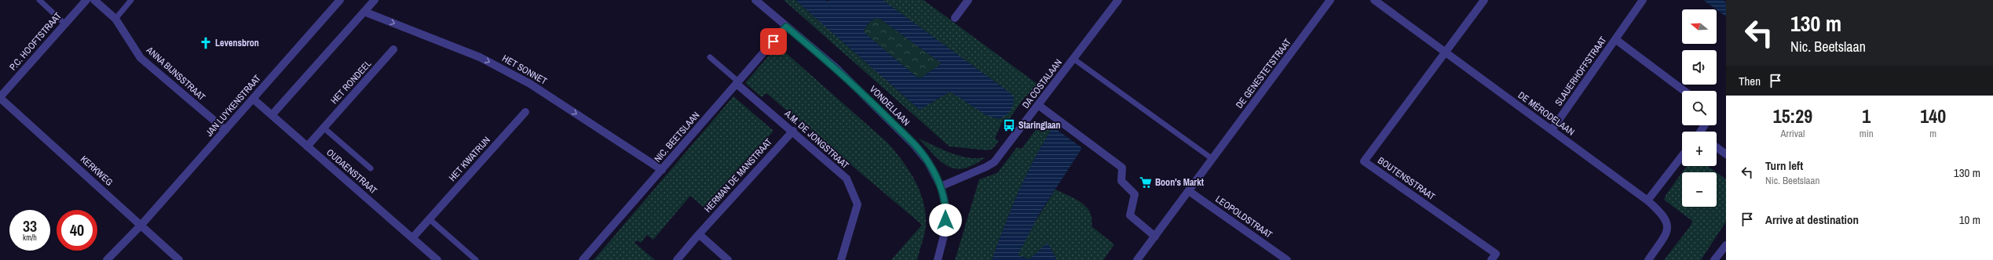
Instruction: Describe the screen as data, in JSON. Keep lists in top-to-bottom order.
{
  "streets": {
    "street": [
      "P.C. HOOFTSTRAAT",
      "HET SONNET",
      "SLAUERHOFFSTRAAT",
      "ANNA BIJNSSTRAAT",
      "DE GENESTETSTRAAT",
      "HET RONDEEL",
      "DA COSTALAAN",
      "JAN LUYKENSTRAAT",
      "VONDELLAAN",
      "DE MÉRODELAAN",
      "NIC. BEETSLAAN",
      "A.M. DE JONGSTRAAT",
      "HET KWATRIJN",
      "KERKWEG",
      "OUDAENSTRAAT",
      "HERMAN DE MANSTRAAT",
      "BOUTENSSTRAAT",
      "LEOPOLDSTRAAT"
    ]
  },
  "crossings": [
    ["P.C. HOOFTSTRAAT", "KERKWEG"],
    ["HET SONNET", "NIC. BEETSLAAN"],
    ["SLAUERHOFFSTRAAT", "DE MÉRODELAAN"],
    ["ANNA BIJNSSTRAAT", "JAN LUYKENSTRAAT"],
    ["DE GENESTETSTRAAT", "LEOPOLDSTRAAT"],
    ["HET RONDEEL", "OUDAENSTRAAT"],
    ["DA COSTALAAN", "VONDELLAAN"],
    ["JAN LUYKENSTRAAT", "KERKWEG"],
    ["JAN LUYKENSTRAAT", "OUDAENSTRAAT"],
    ["VONDELLAAN", "NIC. BEETSLAAN"],
    ["DE MÉRODELAAN", "BOUTENSSTRAAT"],
    ["NIC. BEETSLAAN", "A.M. DE JONGSTRAAT"],
    ["A.M. DE JONGSTRAAT", "HERMAN DE MANSTRAAT"],
    ["HET KWATRIJN", "OUDAENSTRAAT"]
  ],
  "one_way": ["HET SONNET"],
  "places": {
    "church": ["Levensbron"],
    "bus stop": ["Staringlaan"],
    "supermarket": ["Boon's Markt"]
  },
  "north": "left",
  "page": {
    "turn": ["130 m", "Nic. Beetslaan"],
    "map_buttons": ["+", "−"],
    "then": "Then",
    "eta": [
      "15:29",
      "Arrival",
      "1",
      "min",
      "140",
      "m"
    ],
    "list": [
      {
        "name": "Turn left",
        "note": "Nic. Beetslaan",
        "value": "130 m"
      },
      {
        "name": "Arrive at destination",
        "value": "10 m"
      }
    ],
    "speed": "33 km/h",
    "limit": "40"
  }
}
